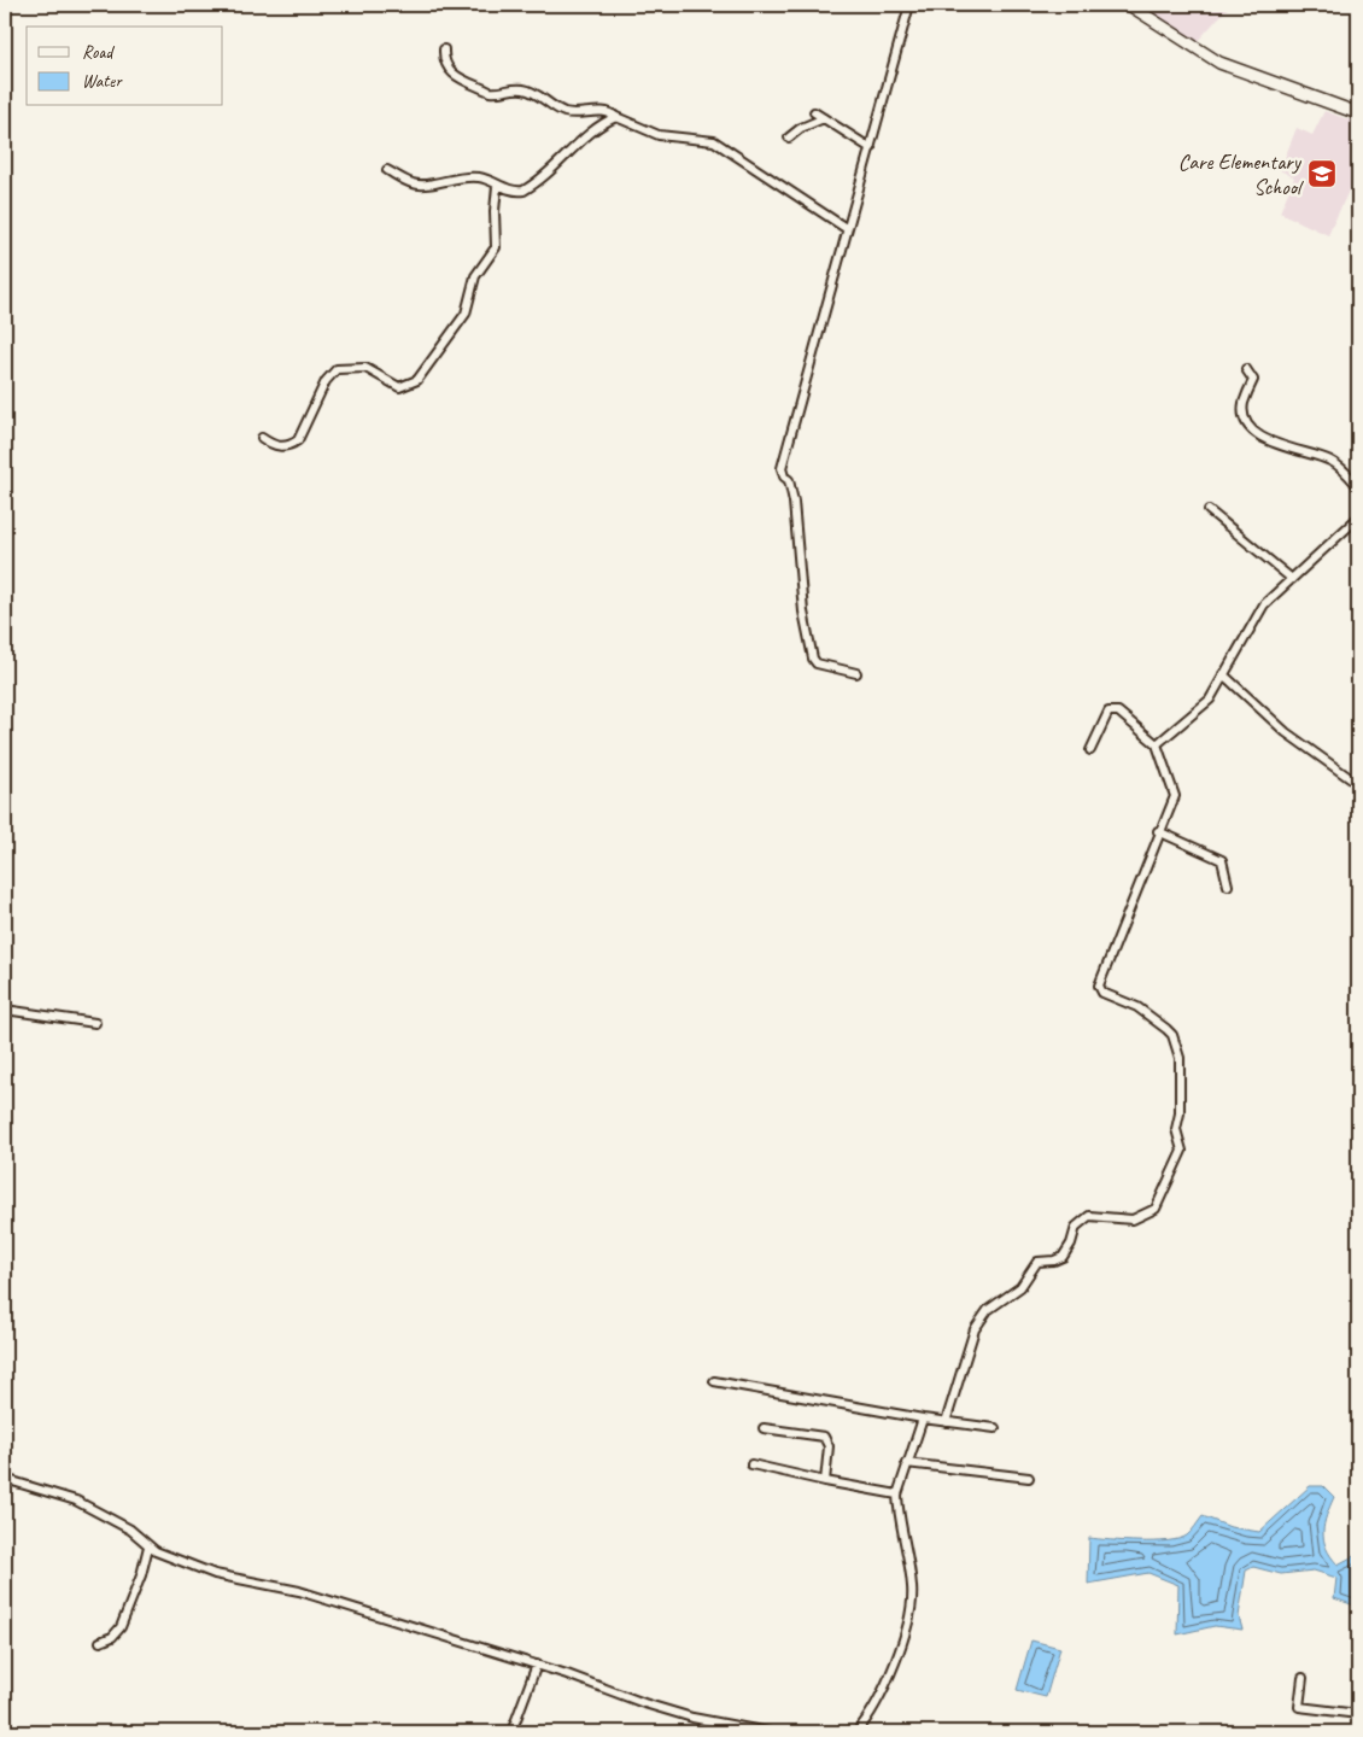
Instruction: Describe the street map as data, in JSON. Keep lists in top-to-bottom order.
{
  "places": {
    "school or university": ["Care Elementary School"]
  },
  "legend": ["Road", "Water"]
}
